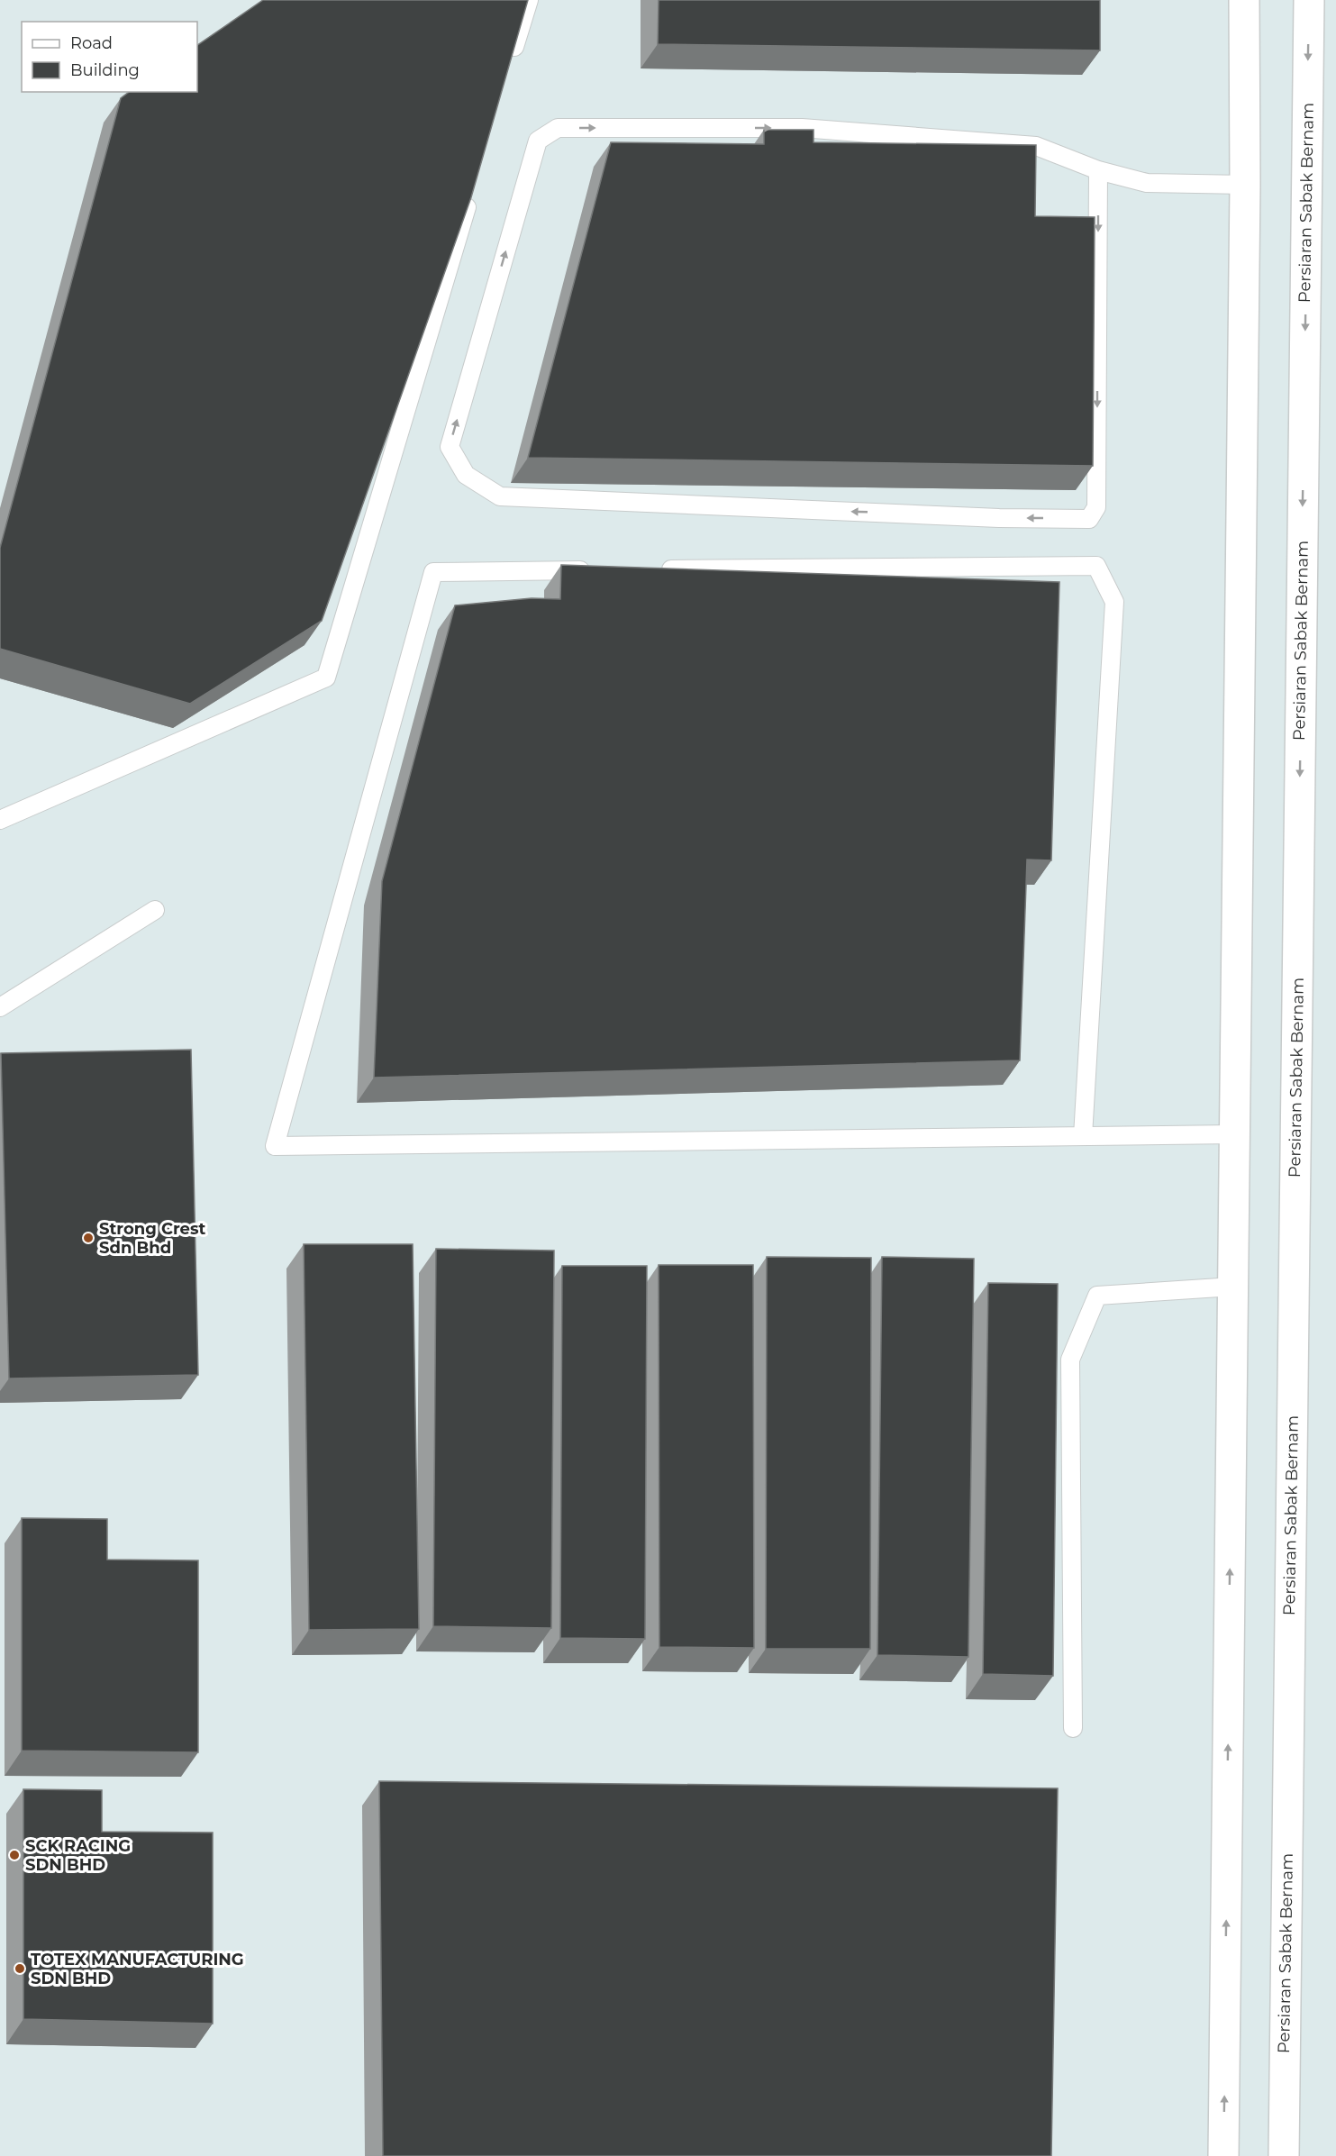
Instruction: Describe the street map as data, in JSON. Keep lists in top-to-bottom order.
{
  "streets": {
    "street": ["Persiaran Sabak Bernam"]
  },
  "places": ["Strong Crest Sdn Bhd", "SCK RACING SDN BHD", "TOTEX MANUFACTURING SDN BHD"],
  "legend": ["Road", "Building"]
}
